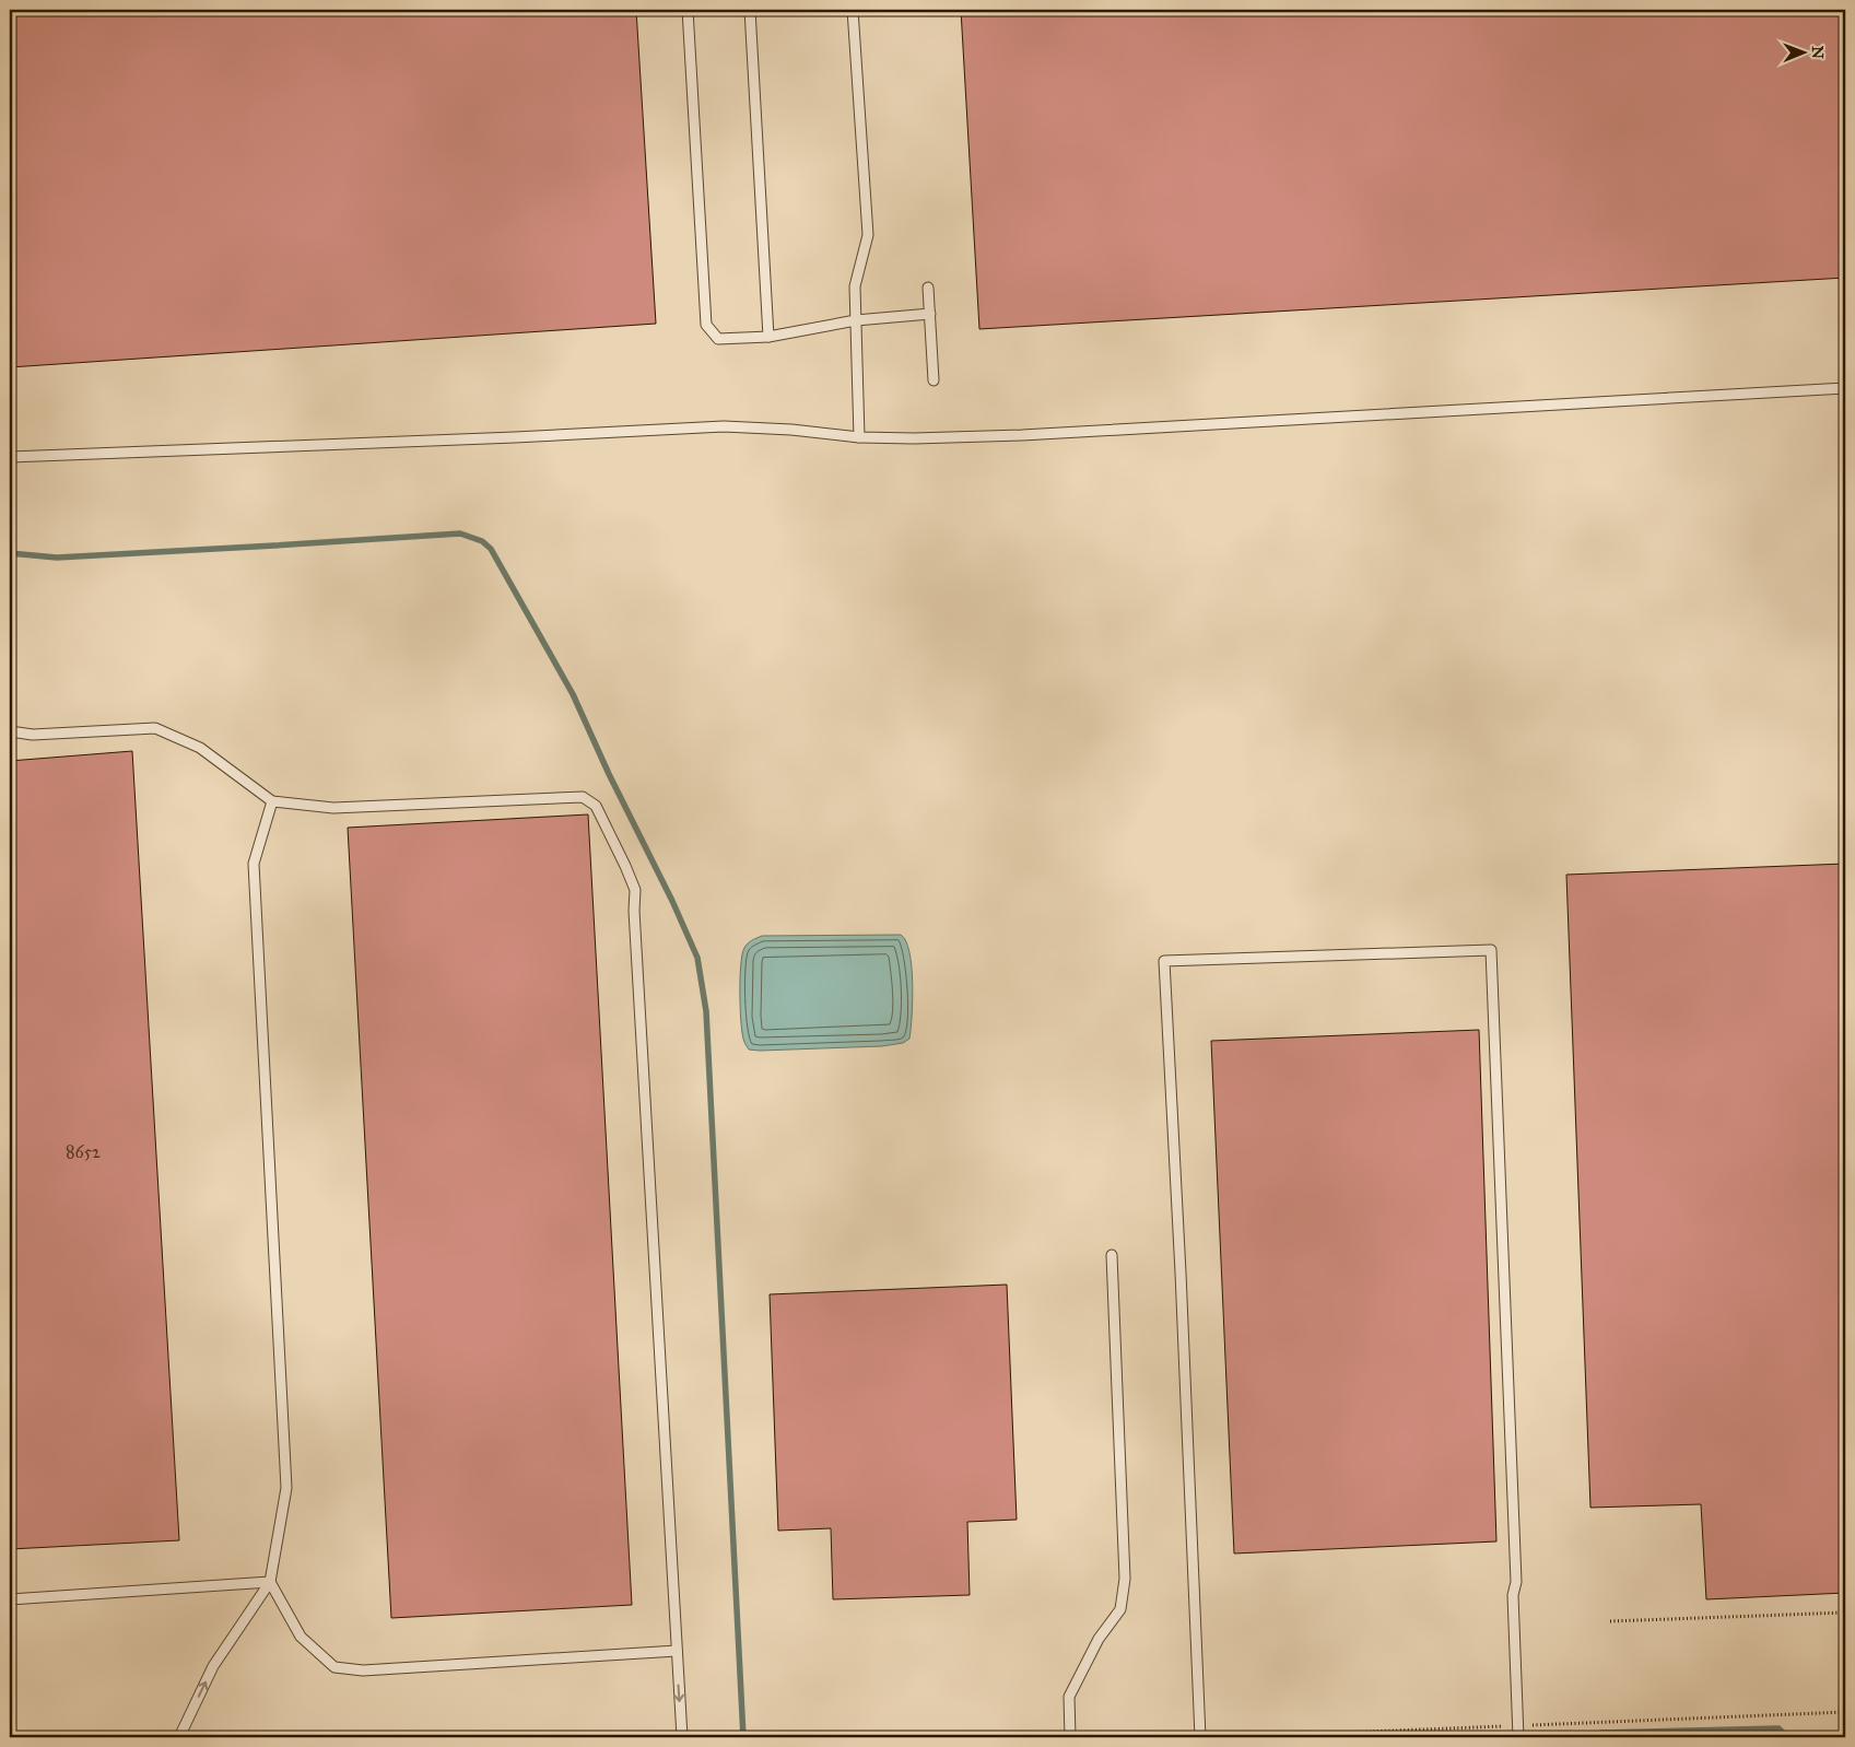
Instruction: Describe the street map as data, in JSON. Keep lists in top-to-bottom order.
{
  "house_numbers": ["8652"],
  "north": "right"
}
